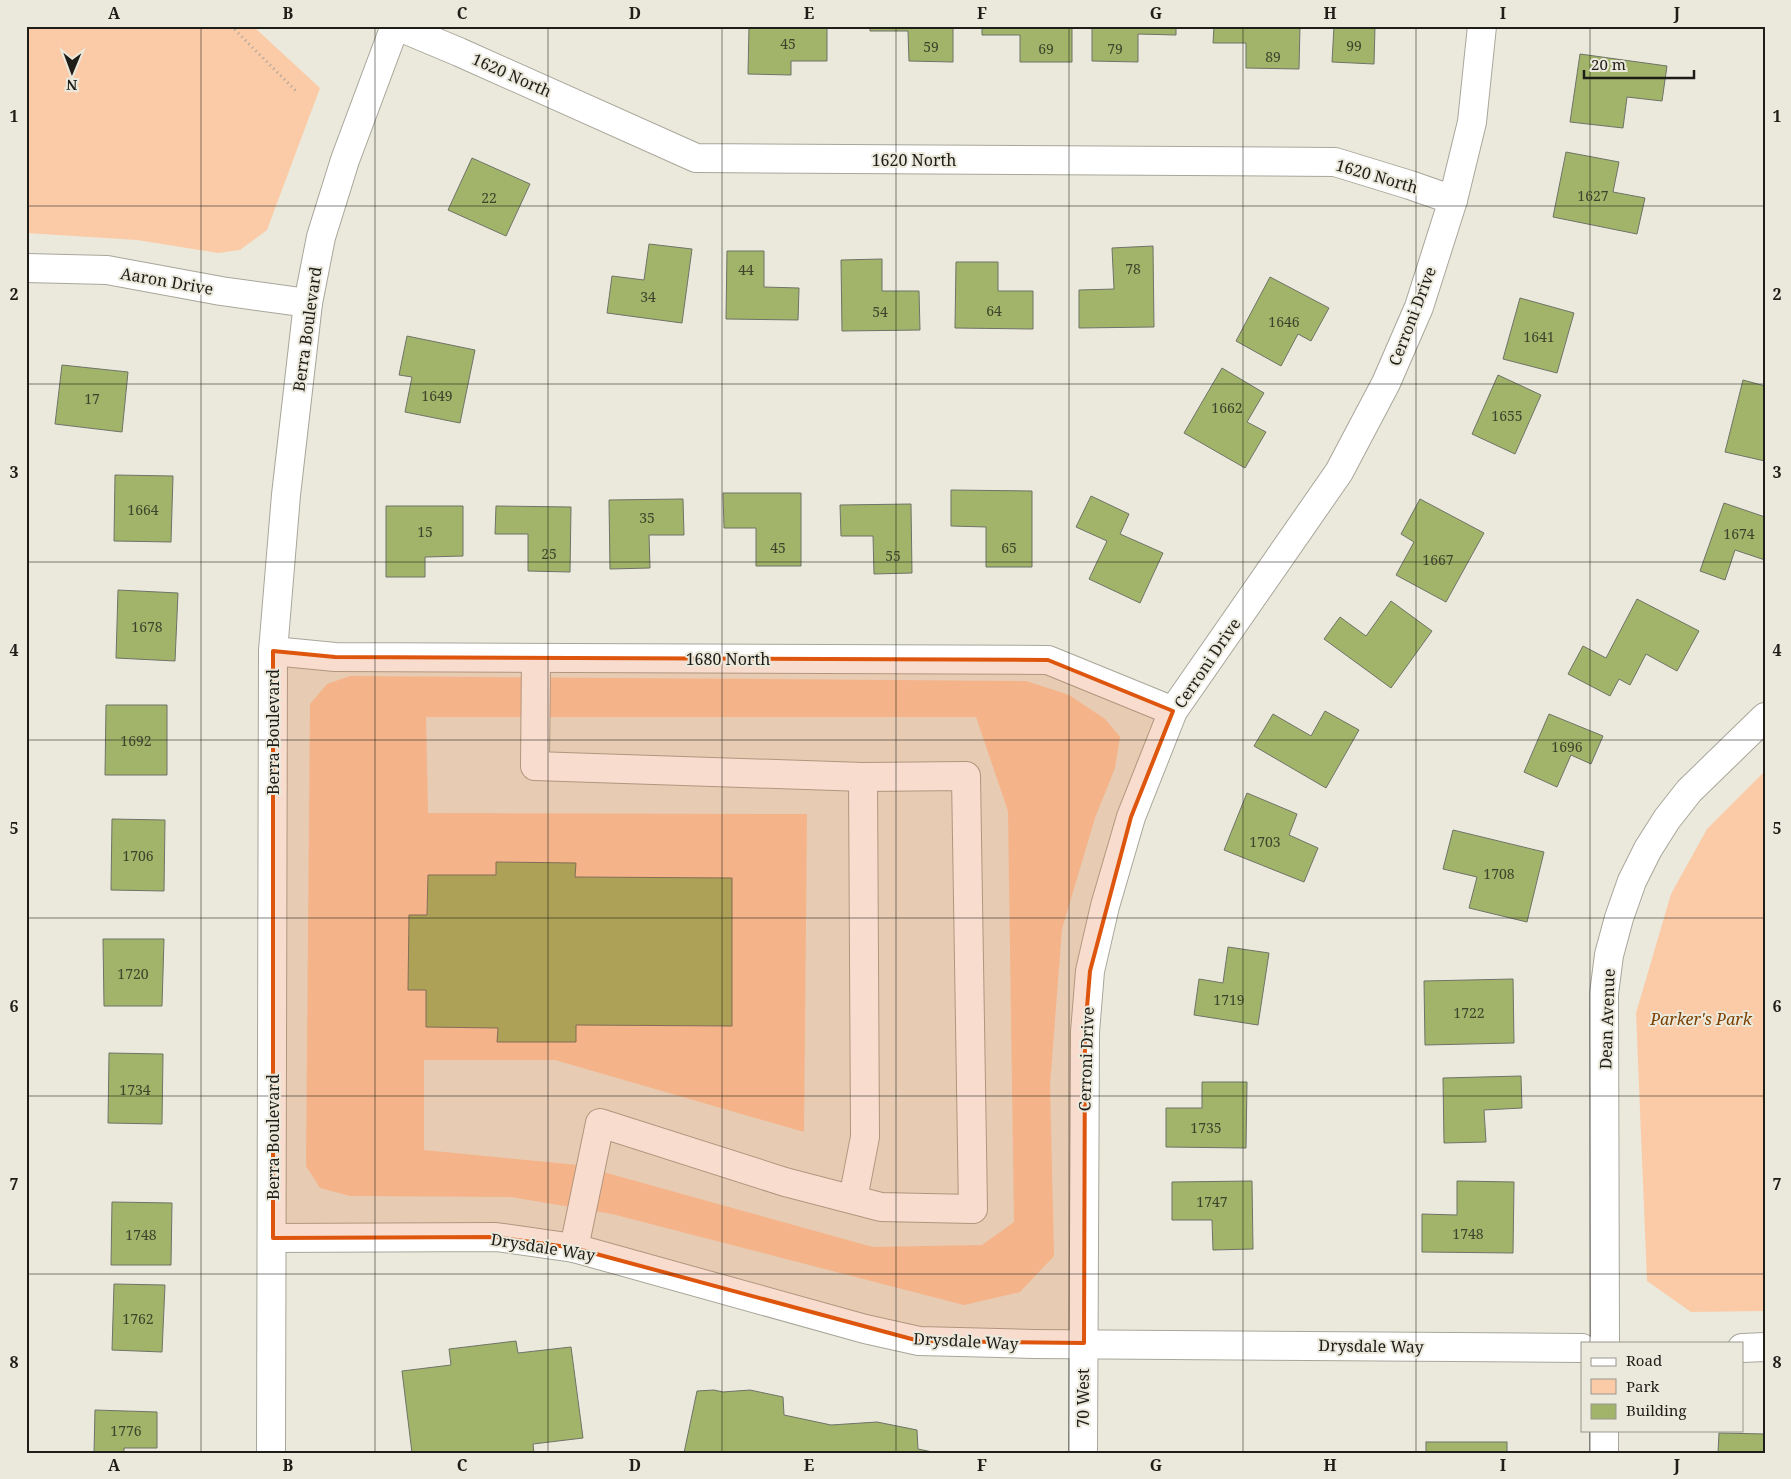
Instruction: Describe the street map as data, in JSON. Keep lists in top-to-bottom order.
{
  "streets": {
    "street": [
      "1620 North",
      "Aaron Drive",
      "Cerroni Drive",
      "Berra Boulevard",
      "1680 North",
      "Dean Avenue",
      "Drysdale Way",
      "70 West"
    ]
  },
  "crossings": [
    ["1620 North", "Cerroni Drive"],
    ["1620 North", "Berra Boulevard"],
    ["Aaron Drive", "Berra Boulevard"],
    ["Cerroni Drive", "1680 North"],
    ["Cerroni Drive", "Drysdale Way"],
    ["Cerroni Drive", "70 West"],
    ["Berra Boulevard", "1680 North"],
    ["Berra Boulevard", "Drysdale Way"],
    ["Drysdale Way", "70 West"]
  ],
  "parks": ["Parker's Park"],
  "house_numbers": [
    "45",
    "99",
    "59",
    "69",
    "79",
    "89",
    "1627",
    "22",
    "78",
    "44",
    "34",
    "64",
    "54",
    "1646",
    "1641",
    "1649",
    "17",
    "1662",
    "1655",
    "1664",
    "35",
    "15",
    "1674",
    "45",
    "65",
    "25",
    "55",
    "1667",
    "1678",
    "1692",
    "1696",
    "1703",
    "1706",
    "1708",
    "1720",
    "1719",
    "1722",
    "1734",
    "1735",
    "1747",
    "1748",
    "1748",
    "1762",
    "1776"
  ],
  "legend": ["Road", "Park", "Building"],
  "scale_bar": "20 m",
  "north": "bottom",
  "grid": {
    "columns": [
      "A",
      "B",
      "C",
      "D",
      "E",
      "F",
      "G",
      "H",
      "I",
      "J"
    ],
    "rows": [
      "1",
      "2",
      "3",
      "4",
      "5",
      "6",
      "7",
      "8"
    ]
  }
}
